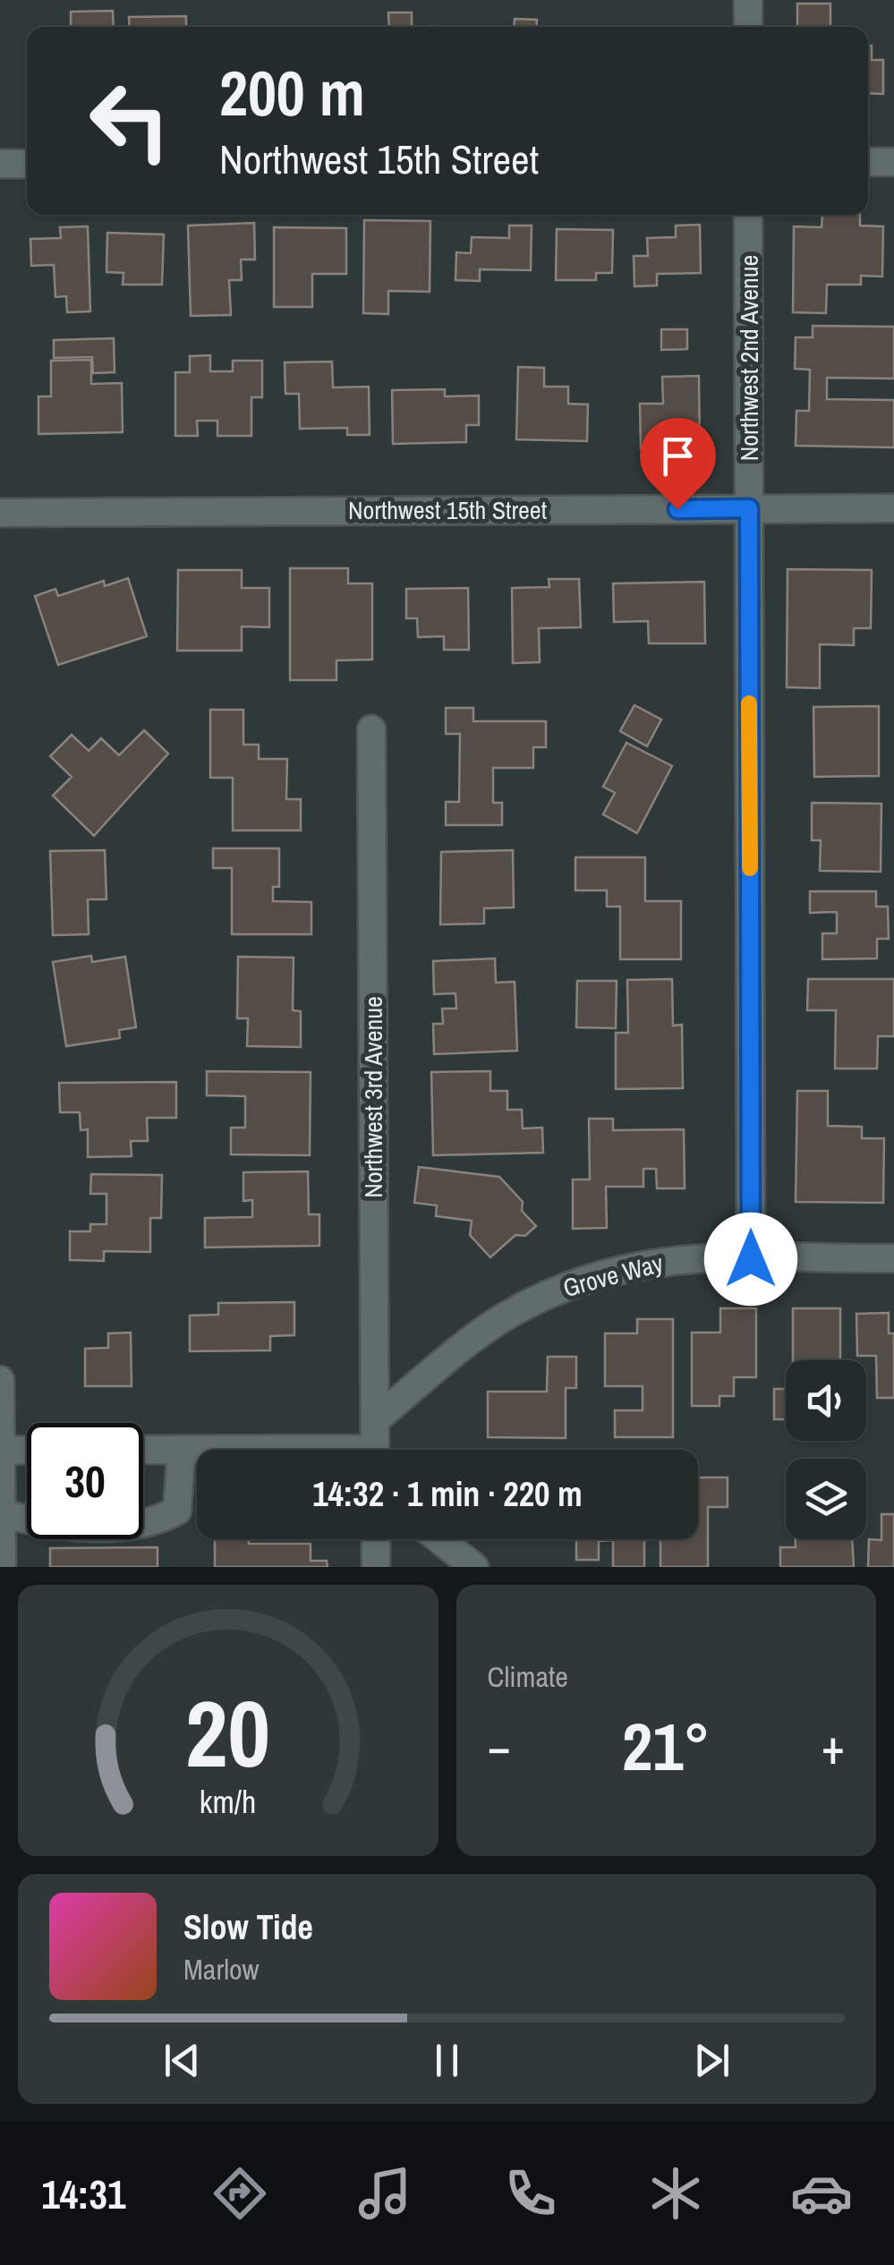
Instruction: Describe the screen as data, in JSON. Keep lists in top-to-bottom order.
{
  "streets": {
    "street": [
      "Northwest 2nd Avenue",
      "Northwest 15th Street",
      "Northwest 3rd Avenue",
      "Grove Way"
    ]
  },
  "crossings": [
    ["Northwest 2nd Avenue", "Northwest 15th Street"],
    ["Northwest 2nd Avenue", "Grove Way"],
    ["Northwest 3rd Avenue", "Grove Way"]
  ],
  "page": {
    "turn": ["200 m", "Northwest 15th Street"],
    "limit": "30",
    "trip": "14:32 · 1 min · 220 m",
    "tile": "Climate",
    "heat": ["−", "21°", "+"],
    "song": ["Slow Tide", "Marlow"],
    "tabs": "14:31",
    "gauge": ["20", "km/h"]
  }
}
